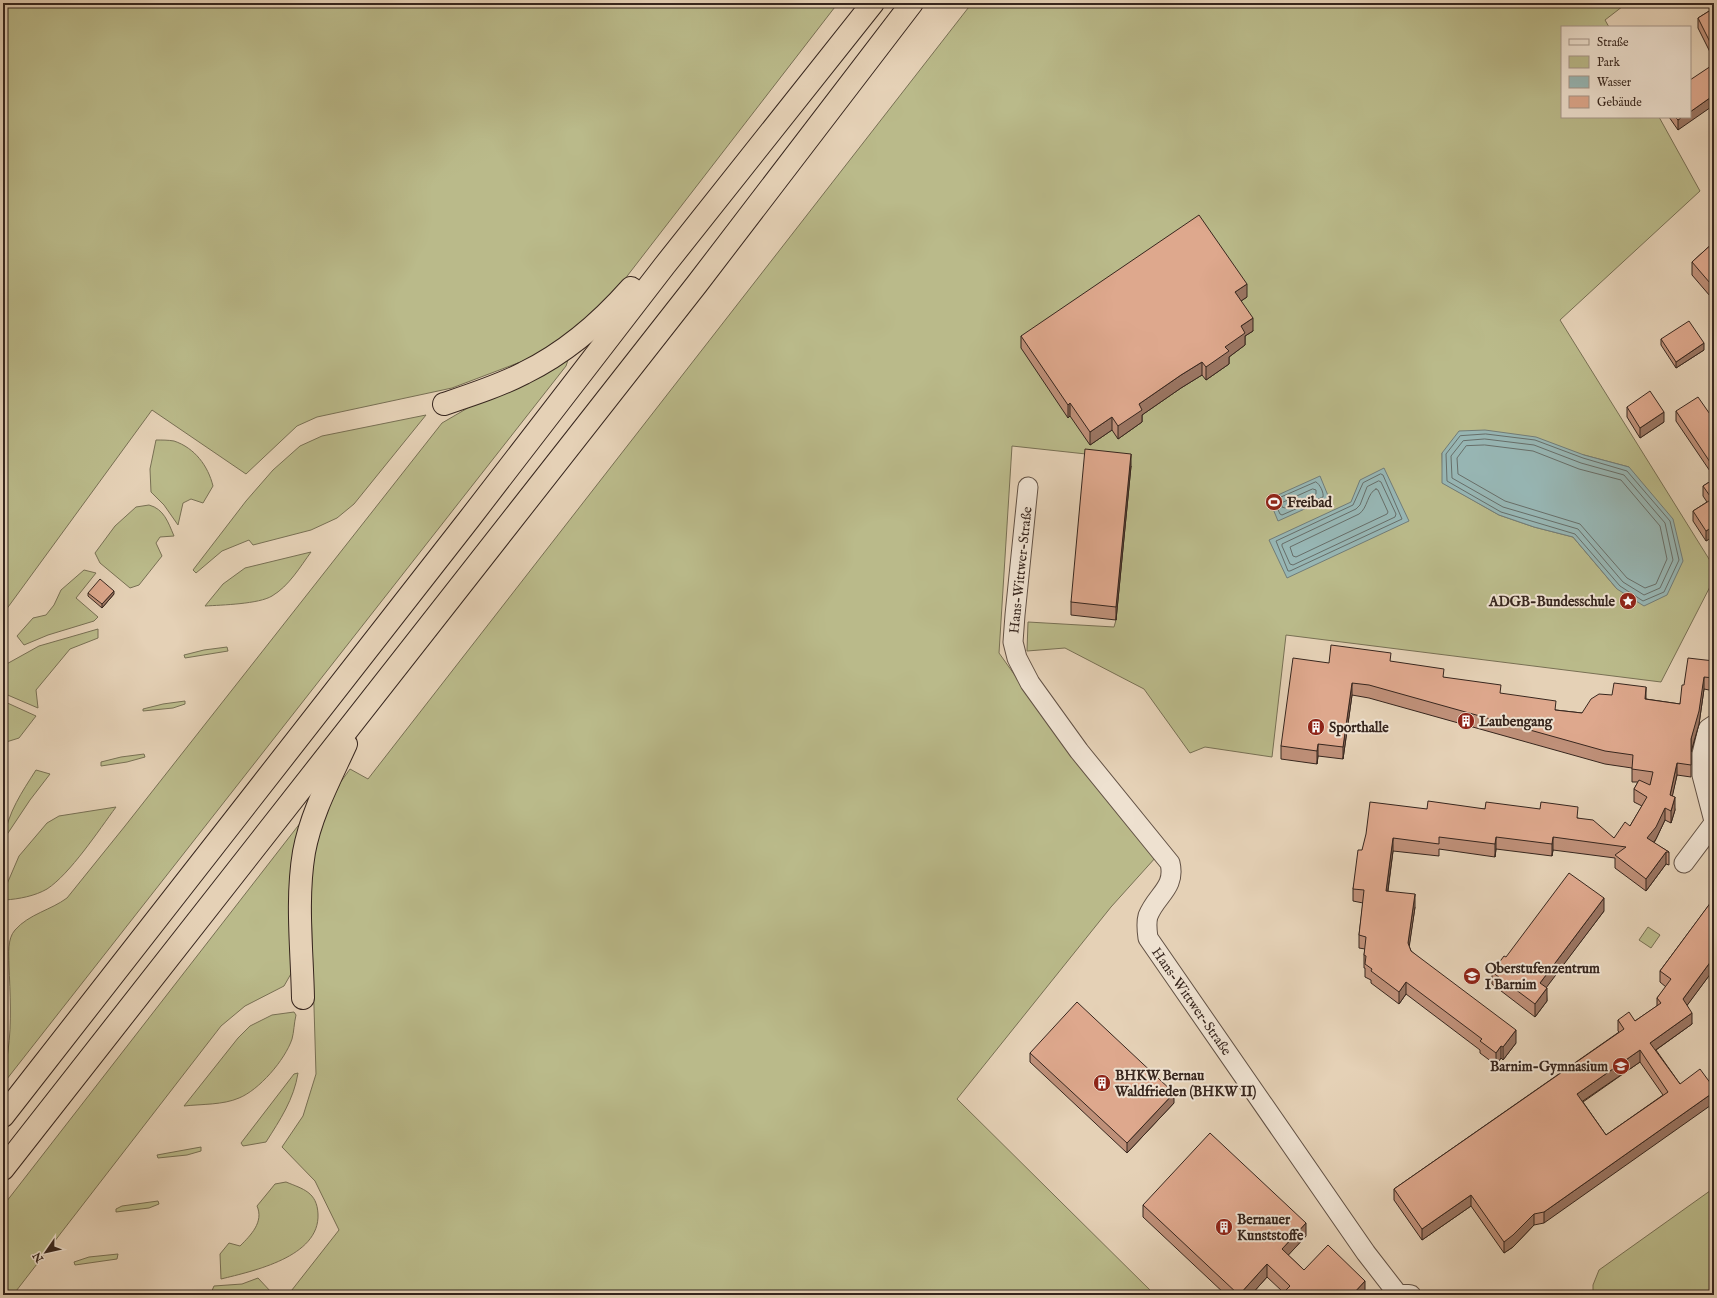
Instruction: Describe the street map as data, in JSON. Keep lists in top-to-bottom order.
{
  "streets": {
    "street": ["Hans-Wittwer-Straße"]
  },
  "places": {
    "sports": ["Freibad"],
    "place": ["ADGB-Bundesschule"],
    "building": [
      "Laubengang",
      "Sporthalle",
      "BHKW Bernau Waldfrieden (BHKW II)",
      "Bernauer Kunststoffe"
    ],
    "school or university": ["Oberstufenzentrum I Barnim", "Barnim-Gymnasium"]
  },
  "legend": [
    "Straße",
    "Park",
    "Wasser",
    "Gebäude"
  ],
  "north": "bottom left"
}
